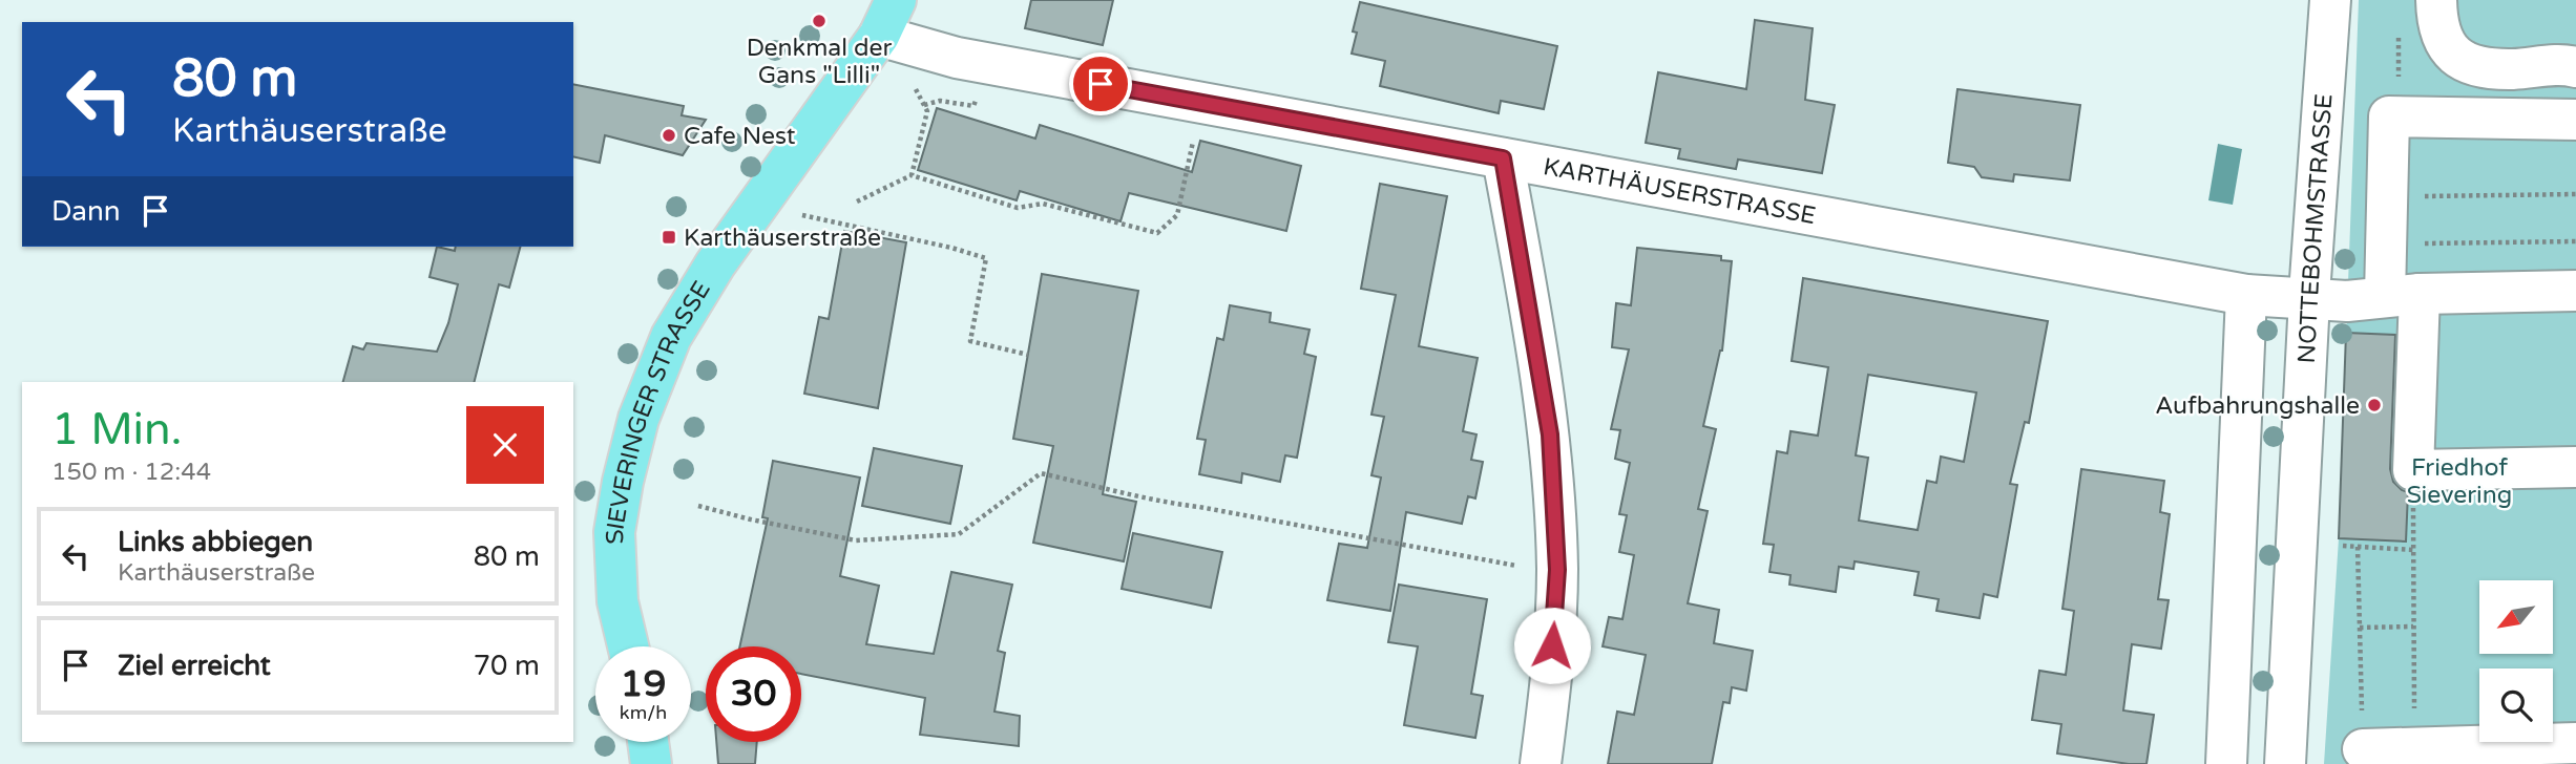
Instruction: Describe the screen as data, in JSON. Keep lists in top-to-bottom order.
{
  "streets": {
    "main road": ["SIEVERINGER STRASSE"],
    "street": ["KARTHÄUSERSTRASSE", "NOTTEBOHMSTRASSE"]
  },
  "crossings": [
    ["KARTHÄUSERSTRASSE", "NOTTEBOHMSTRASSE"],
    ["KARTHÄUSERSTRASSE", "SIEVERINGER STRASSE"]
  ],
  "parks": ["Friedhof Sievering"],
  "places": {
    "other": ["Denkmal der Gans \"Lilli\"", "Cafe Nest", "Aufbahrungshalle"],
    "transit": ["Karthäuserstraße"]
  },
  "north": "bottom left",
  "page": {
    "turn": ["80 m", "Karthäuserstraße"],
    "then": "Dann",
    "heading": ["1 Min.", "150 m · 12:44"],
    "list": [
      {
        "name": "Links abbiegen",
        "note": "Karthäuserstraße",
        "value": "80 m"
      },
      {
        "name": "Ziel erreicht",
        "value": "70 m"
      }
    ],
    "speed": "19 km/h",
    "limit": "30"
  }
}
